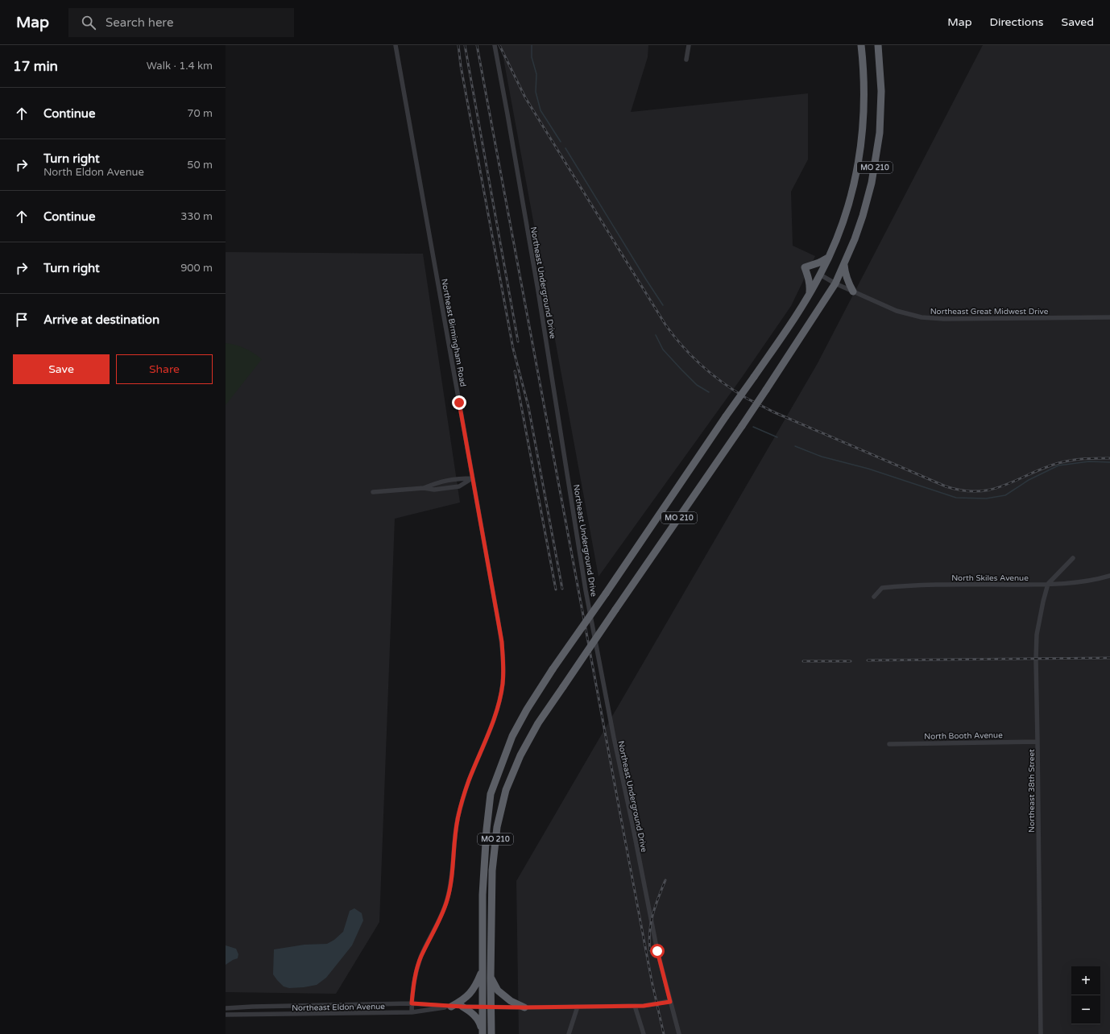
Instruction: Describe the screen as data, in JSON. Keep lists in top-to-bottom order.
{
  "streets": {
    "highway": ["MO 210"],
    "street": [
      "Northeast Underground Drive",
      "Northeast Great Midwest Drive",
      "Northeast Birmingham Road",
      "North Skiles Avenue",
      "North Booth Avenue",
      "Northeast 38th Street",
      "Northeast Eldon Avenue"
    ]
  },
  "crossings": [
    ["MO 210", "Northeast Great Midwest Drive"],
    ["MO 210", "Northeast Eldon Avenue"],
    ["Northeast Underground Drive", "Northeast Eldon Avenue"],
    ["Northeast Birmingham Road", "Northeast Eldon Avenue"],
    ["North Skiles Avenue", "Northeast 38th Street"],
    ["North Booth Avenue", "Northeast 38th Street"]
  ],
  "page": {
    "header": "Map",
    "search": "Search here",
    "nav": ["Map", "Directions", "Saved"],
    "heading": ["17 min", "Walk · 1.4 km"],
    "list": [
      ["Continue", "70 m"],
      ["Turn right", "North Eldon Avenue", "50 m"],
      ["Continue", "330 m"],
      ["Turn right", "900 m"],
      "Arrive at destination"
    ],
    "buttons": ["Save", "Share"],
    "map_buttons": ["+", "−"]
  }
}
